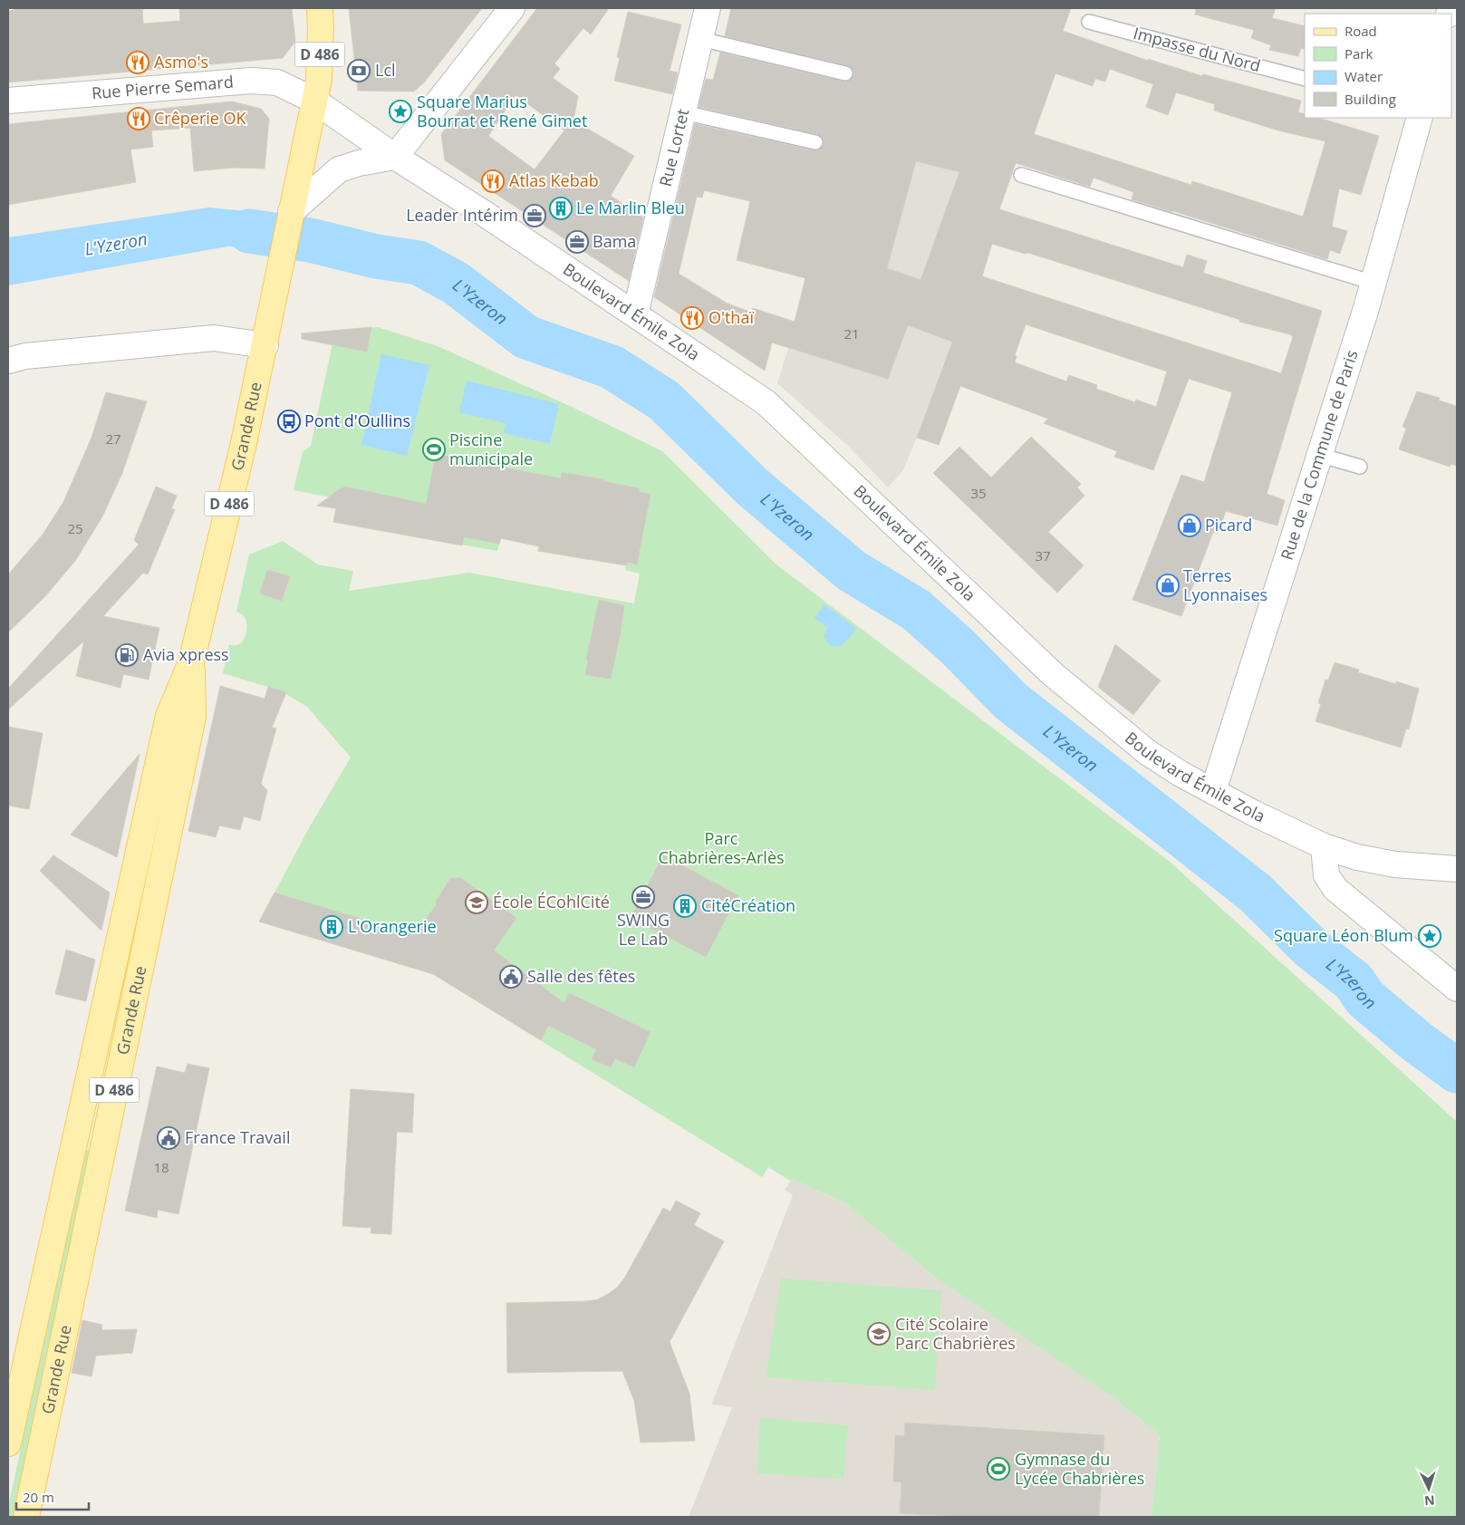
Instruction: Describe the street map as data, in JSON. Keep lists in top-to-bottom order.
{
  "streets": {
    "main road": [
      "D 486",
      "Rue Pierre Semard",
      "Rue Lortet",
      "Boulevard Émile Zola",
      "Grande Rue",
      "Rue de la Commune de Paris"
    ],
    "lane": ["Impasse du Nord"]
  },
  "crossings": [
    ["D 486", "Rue Pierre Semard"],
    ["D 486", "Boulevard Émile Zola"],
    ["D 486", "Grande Rue"],
    ["Rue Pierre Semard", "Boulevard Émile Zola"],
    ["Rue Lortet", "Boulevard Émile Zola"],
    ["Boulevard Émile Zola", "Rue de la Commune de Paris"]
  ],
  "water": ["L'Yzeron"],
  "parks": ["Parc Chabrières-Arlès"],
  "places": {
    "restaurant": [
      "Asmo's",
      "Crêperie OK",
      "Atlas Kebab",
      "O'thaï"
    ],
    "bank": ["Lcl"],
    "place": ["Square Marius Bourrat et René Gimet", "Square Léon Blum"],
    "building": ["Le Marlin Bleu", "CitéCréation", "L'Orangerie"],
    "office": ["Leader Intérim", "Bama", "SWING Le Lab"],
    "bus stop": ["Pont d'Oullins"],
    "sports": ["Piscine municipale", "Gymnase du Lycée Chabrières"],
    "shop": ["Picard", "Terres Lyonnaises"],
    "fuel station": ["Avia xpress"],
    "school or university": ["École ÉCohlCité", "Cité Scolaire Parc Chabrières"],
    "public building": ["Salle des fêtes", "France Travail"]
  },
  "house_numbers": [
    "21",
    "27",
    "35",
    "25",
    "37",
    "18"
  ],
  "legend": [
    "Road",
    "Park",
    "Water",
    "Building"
  ],
  "scale_bar": "20 m",
  "north": "bottom"
}
